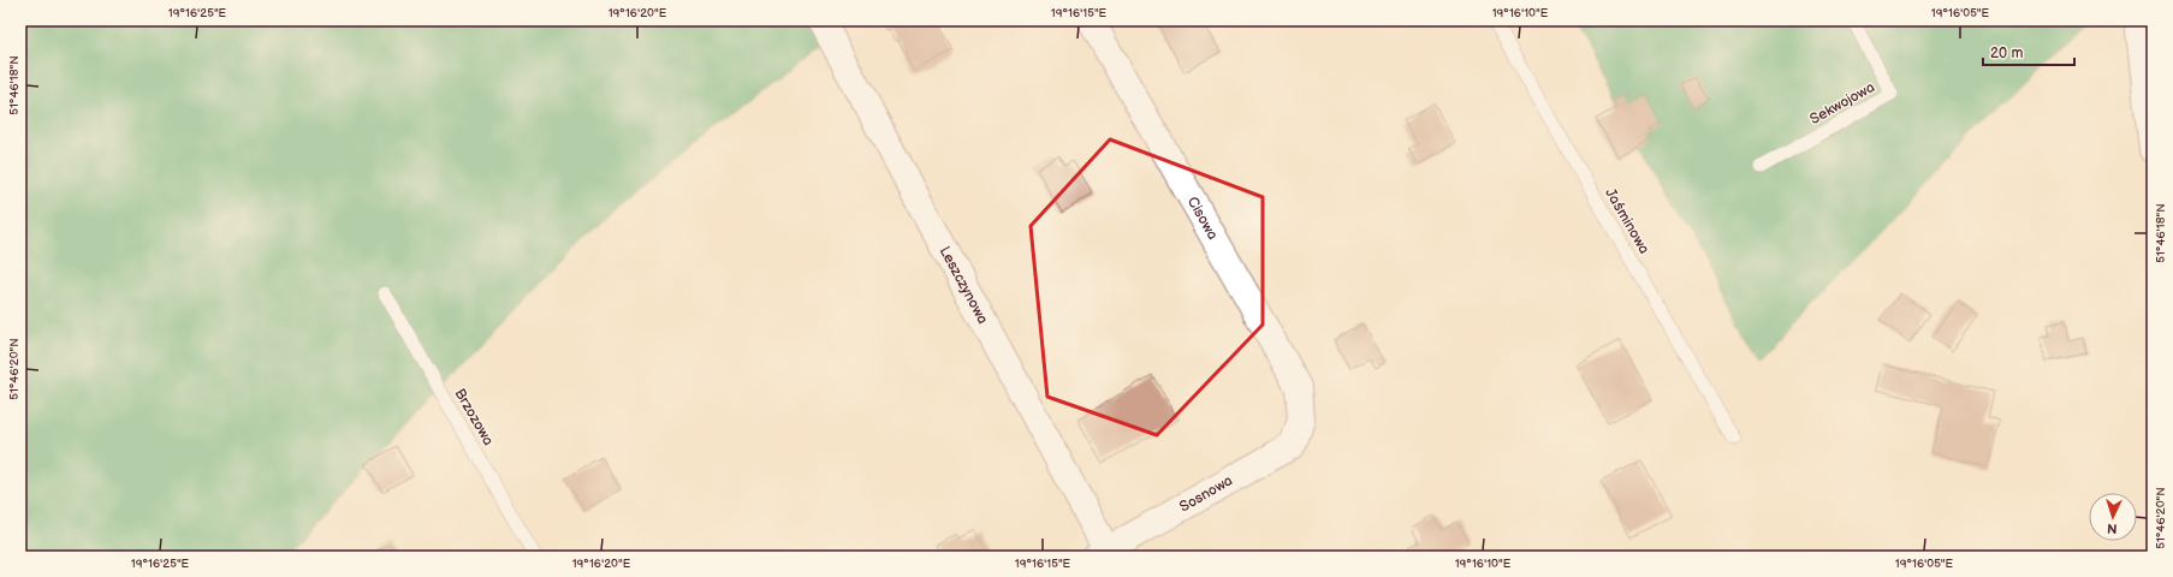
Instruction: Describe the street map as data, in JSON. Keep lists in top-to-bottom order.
{
  "streets": {
    "street": ["Cisowa", "Leszczynowa", "Sosnowa"],
    "lane": ["Sekwojowa", "Jaśminowa", "Brzozowa"]
  },
  "crossings": [
    ["Cisowa", "Sosnowa"],
    ["Leszczynowa", "Sosnowa"]
  ],
  "scale_bar": "20 m",
  "north": "bottom",
  "coordinates": [
    "19°16'25\"E",
    "19°16'20\"E",
    "19°16'15\"E",
    "19°16'10\"E",
    "19°16'05\"E",
    "51°46'18\"N",
    "51°46'20\"N"
  ]
}
